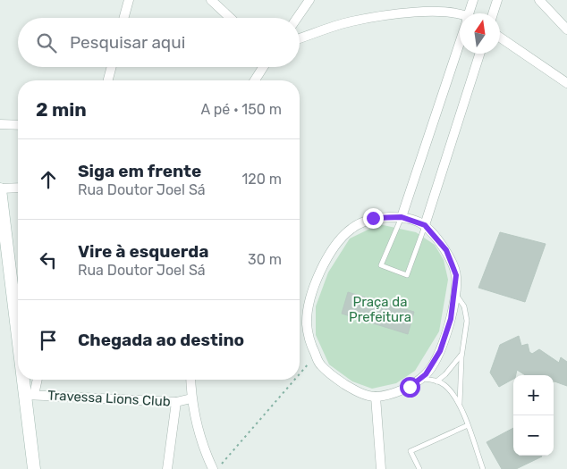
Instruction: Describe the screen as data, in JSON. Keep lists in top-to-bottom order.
{
  "streets": {
    "street": ["Travessa Lions Club"]
  },
  "parks": ["Praça da Prefeitura"],
  "north": "top",
  "page": {
    "search": "Pesquisar aqui",
    "heading": ["2 min", "A pé · 150 m"],
    "list": [
      ["Siga em frente", "Rua Doutor Joel Sá", "120 m"],
      ["Vire à esquerda", "Rua Doutor Joel Sá", "30 m"],
      "Chegada ao destino"
    ],
    "map_buttons": ["+", "−"]
  }
}
